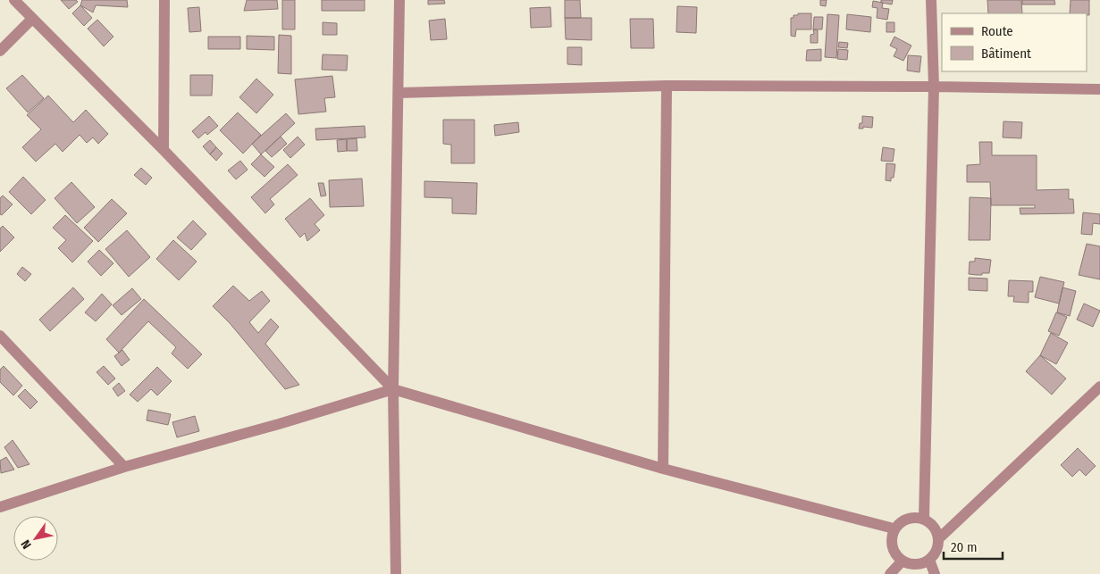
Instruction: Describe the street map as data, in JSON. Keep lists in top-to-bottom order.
{
  "legend": ["Route", "Bâtiment"],
  "scale_bar": "20 m",
  "north": "bottom left"
}
